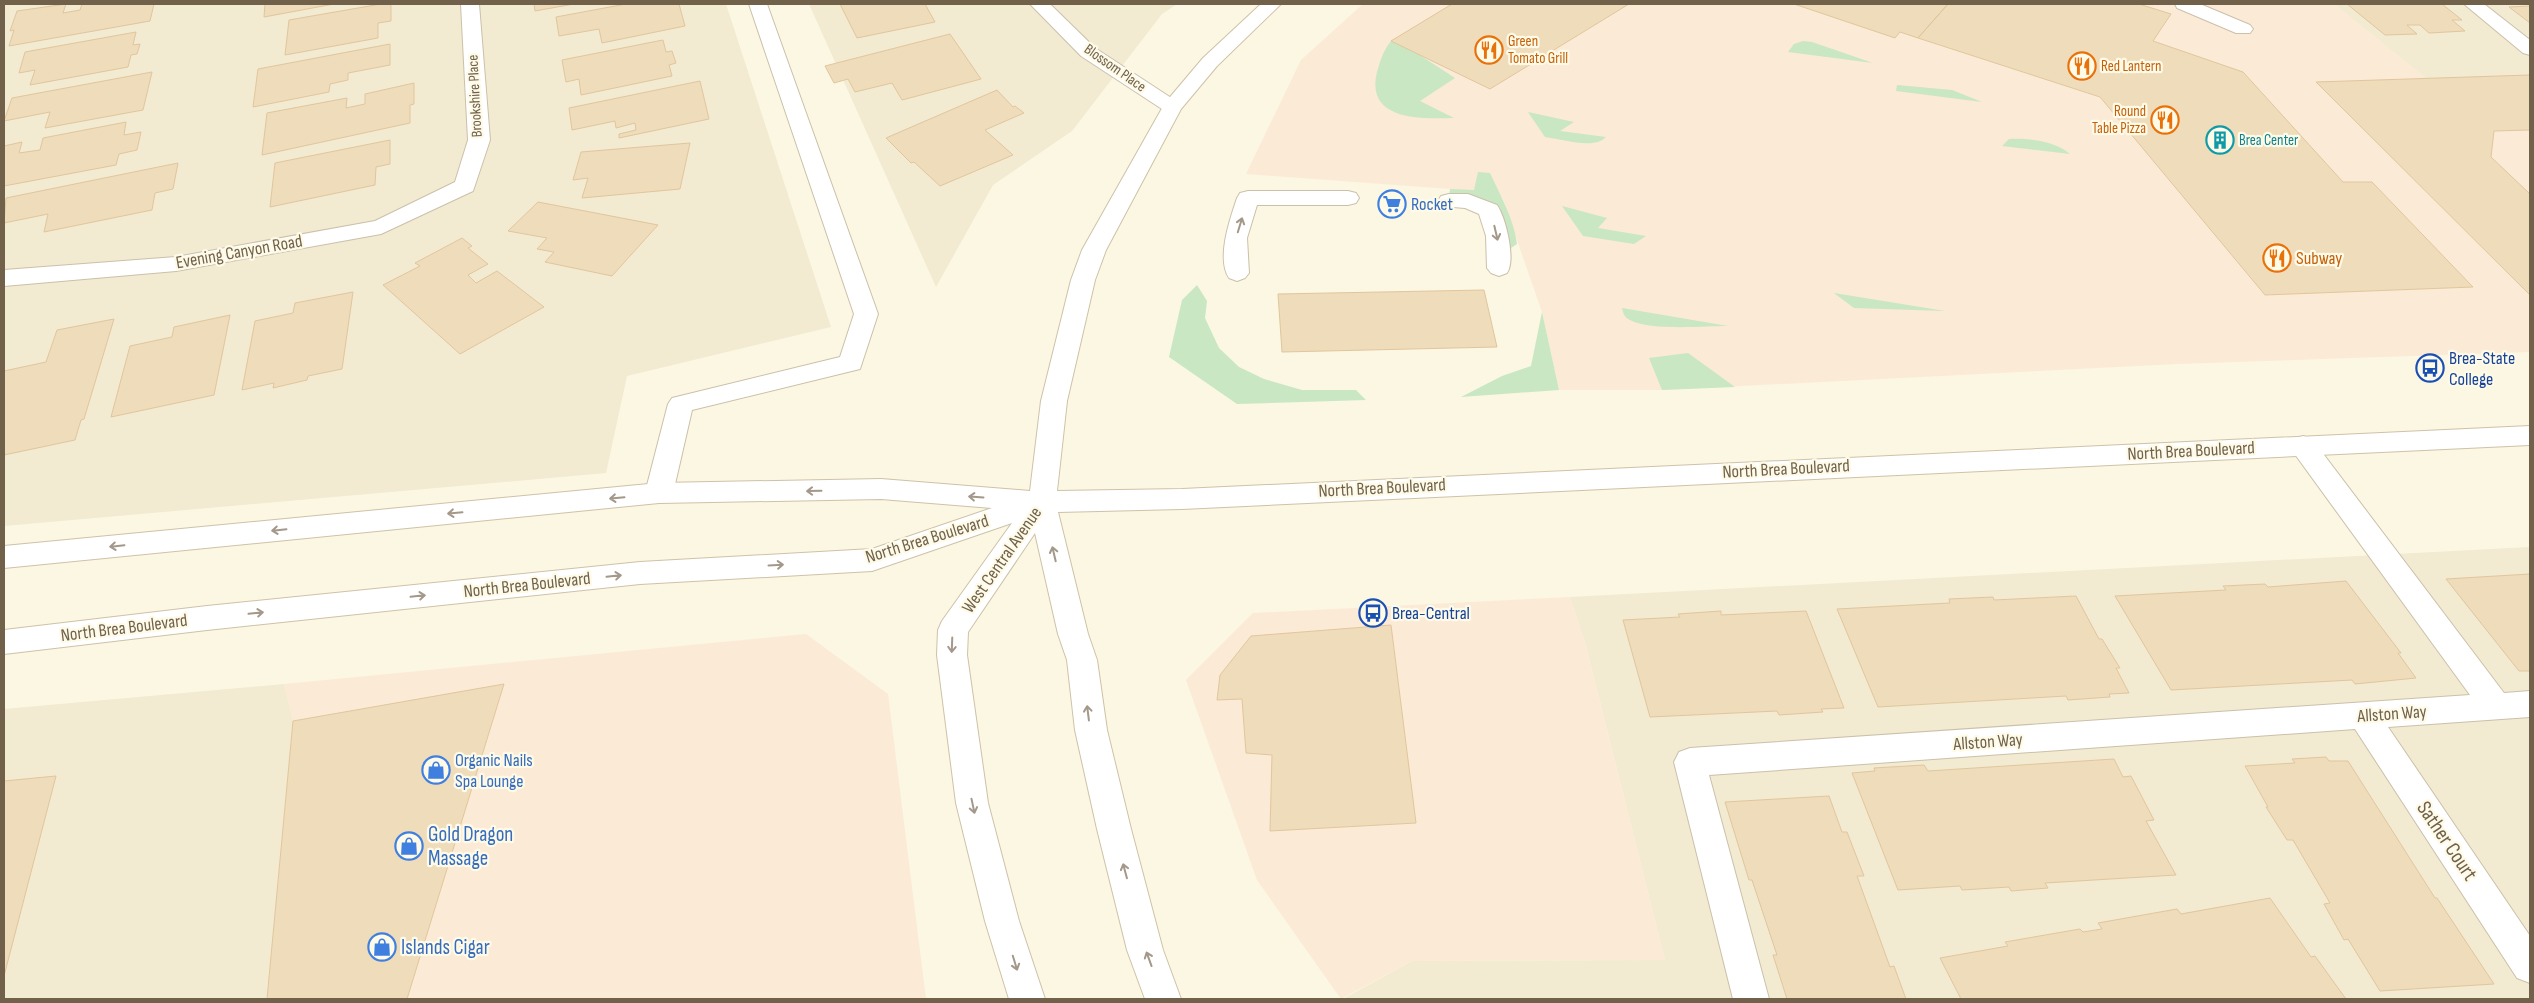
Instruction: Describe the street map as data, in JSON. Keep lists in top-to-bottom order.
{
  "streets": {
    "main road": [
      "Blossom Place",
      "Brookshire Place",
      "Evening Canyon Road",
      "North Brea Boulevard",
      "West Central Avenue",
      "Allston Way",
      "Sather Court"
    ]
  },
  "crossings": [
    ["Brookshire Place", "Evening Canyon Road"],
    ["North Brea Boulevard", "West Central Avenue"],
    ["Allston Way", "Sather Court"]
  ],
  "places": {
    "restaurant": [
      "Green Tomato Grill",
      "Red Lantern",
      "Round Table Pizza",
      "Subway"
    ],
    "building": ["Brea Center"],
    "supermarket": ["Rocket"],
    "bus stop": ["Brea-State College", "Brea-Central"],
    "shop": ["Organic Nails Spa Lounge", "Gold Dragon Massage", "Islands Cigar"]
  }
}
